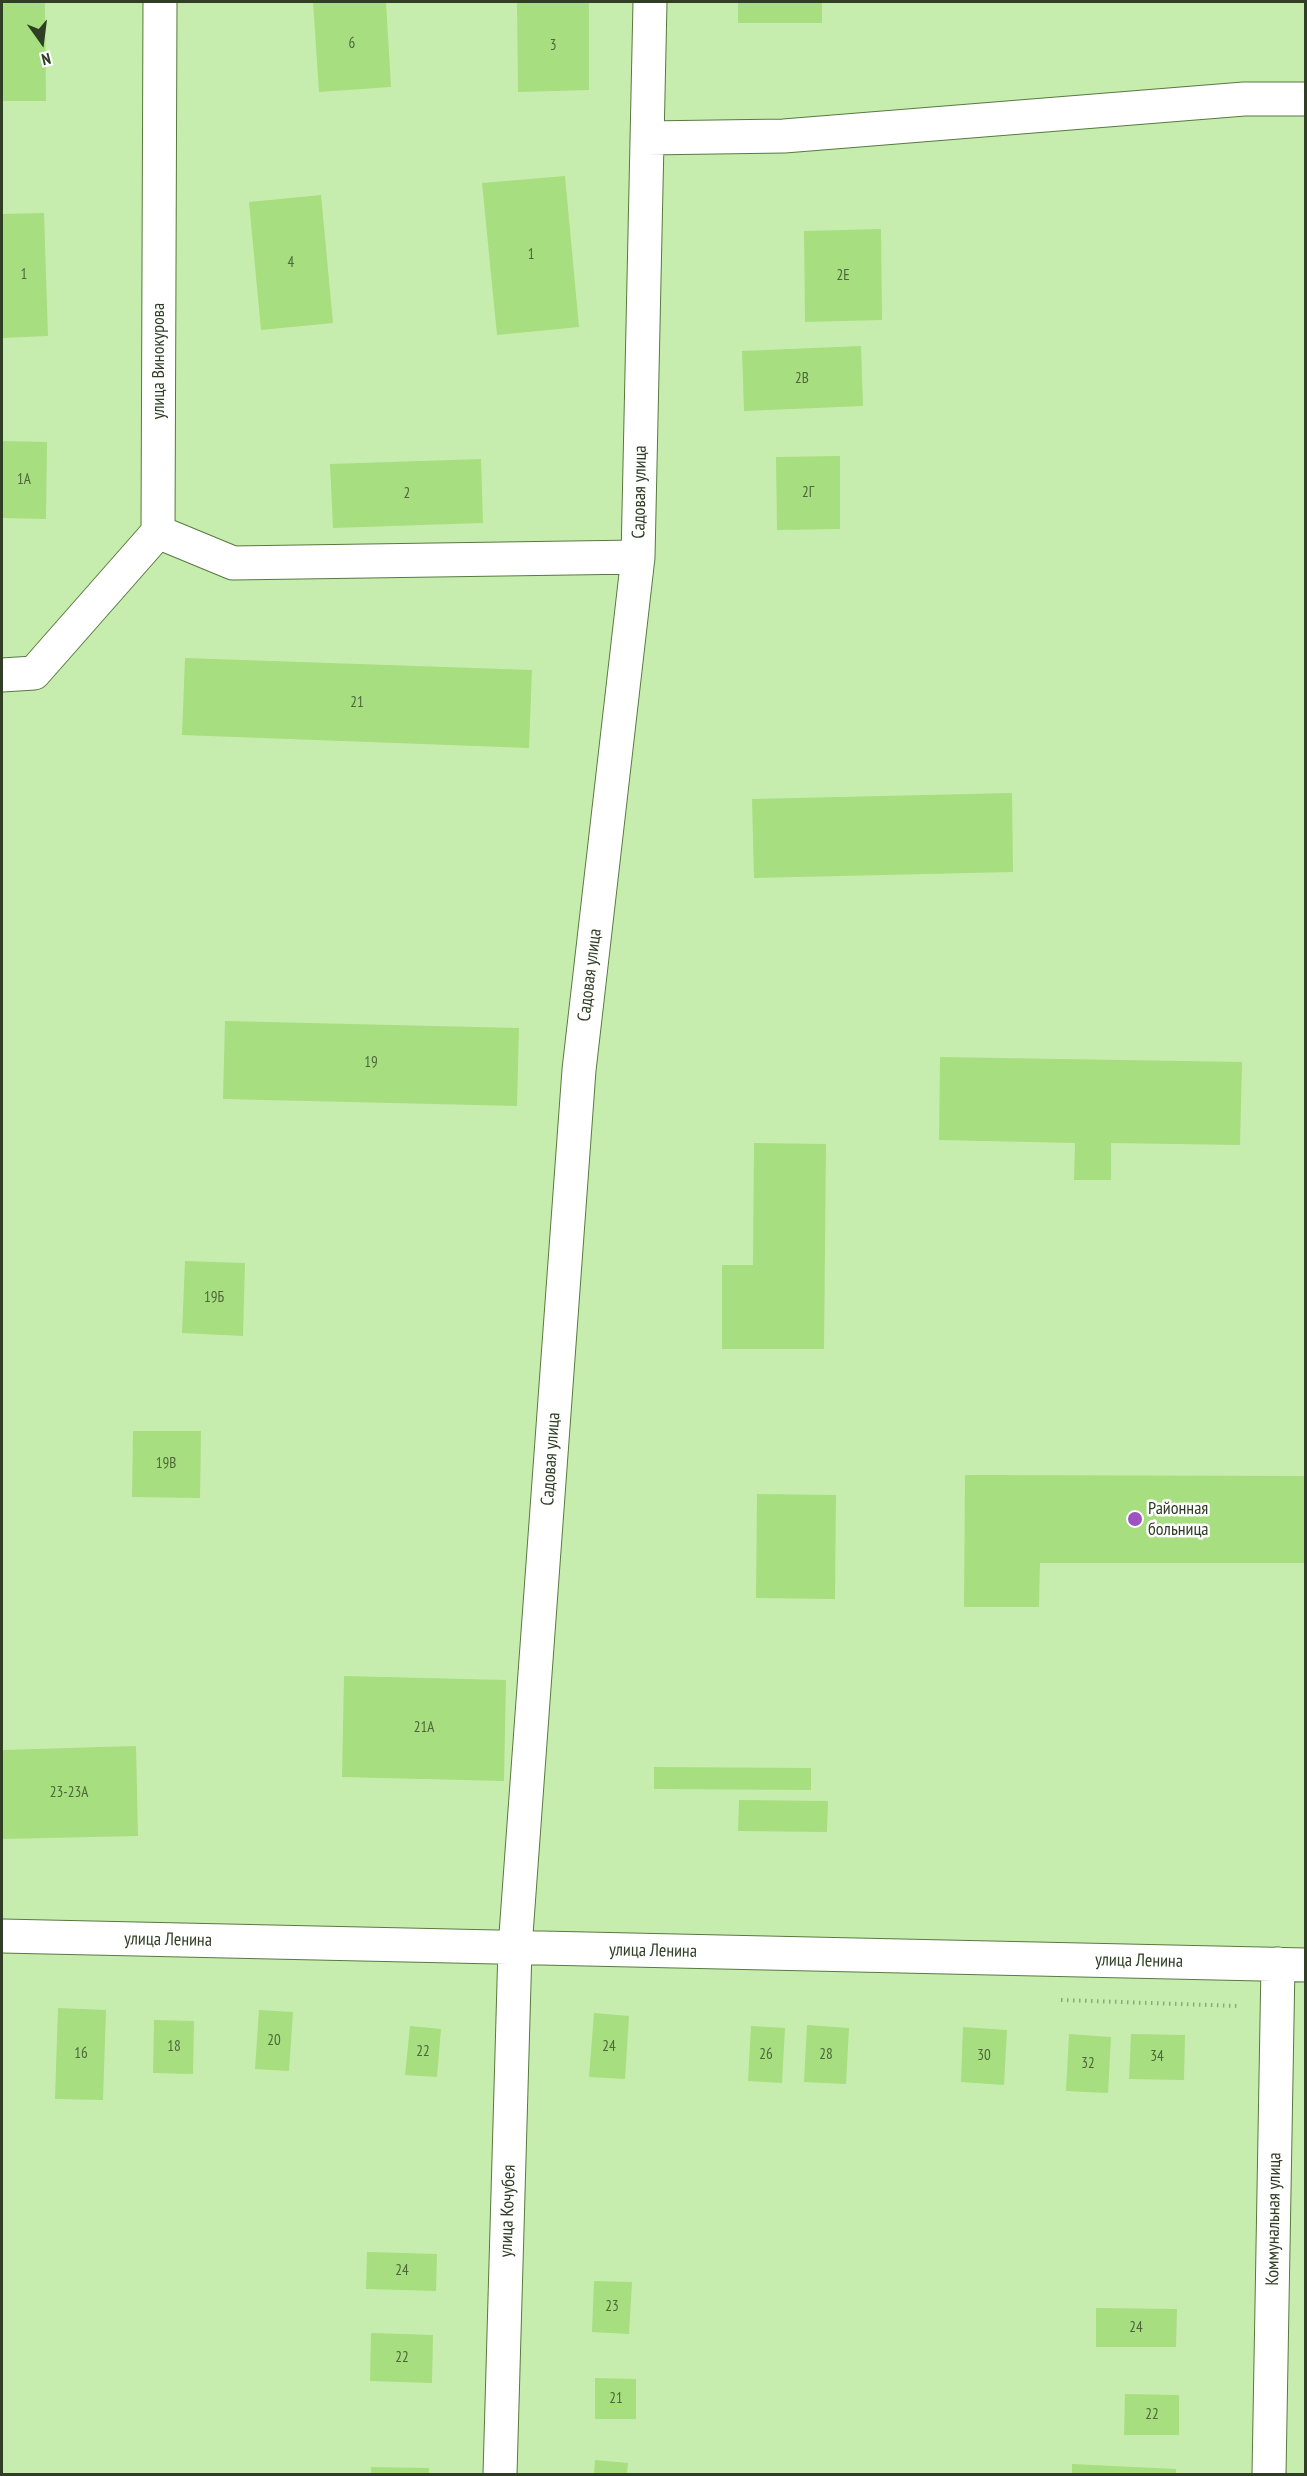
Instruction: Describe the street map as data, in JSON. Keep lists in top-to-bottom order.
{
  "streets": {
    "street": [
      "улица Винокурова",
      "Садовая улица",
      "улица Ленина",
      "улица Кочубея",
      "Коммунальная улица"
    ]
  },
  "crossings": [
    ["Садовая улица", "улица Ленина"],
    ["Садовая улица", "улица Кочубея"],
    ["улица Ленина", "улица Кочубея"],
    ["улица Ленина", "Коммунальная улица"]
  ],
  "places": ["Районная больница"],
  "house_numbers": [
    "6",
    "3",
    "1",
    "4",
    "1",
    "2Е",
    "2В",
    "1А",
    "2Г",
    "2",
    "21",
    "19",
    "19Б",
    "19В",
    "21А",
    "23-23А",
    "20",
    "18",
    "24",
    "22",
    "16",
    "26",
    "28",
    "30",
    "34",
    "32",
    "24",
    "23",
    "24",
    "22",
    "21",
    "22"
  ],
  "north": "bottom"
}
